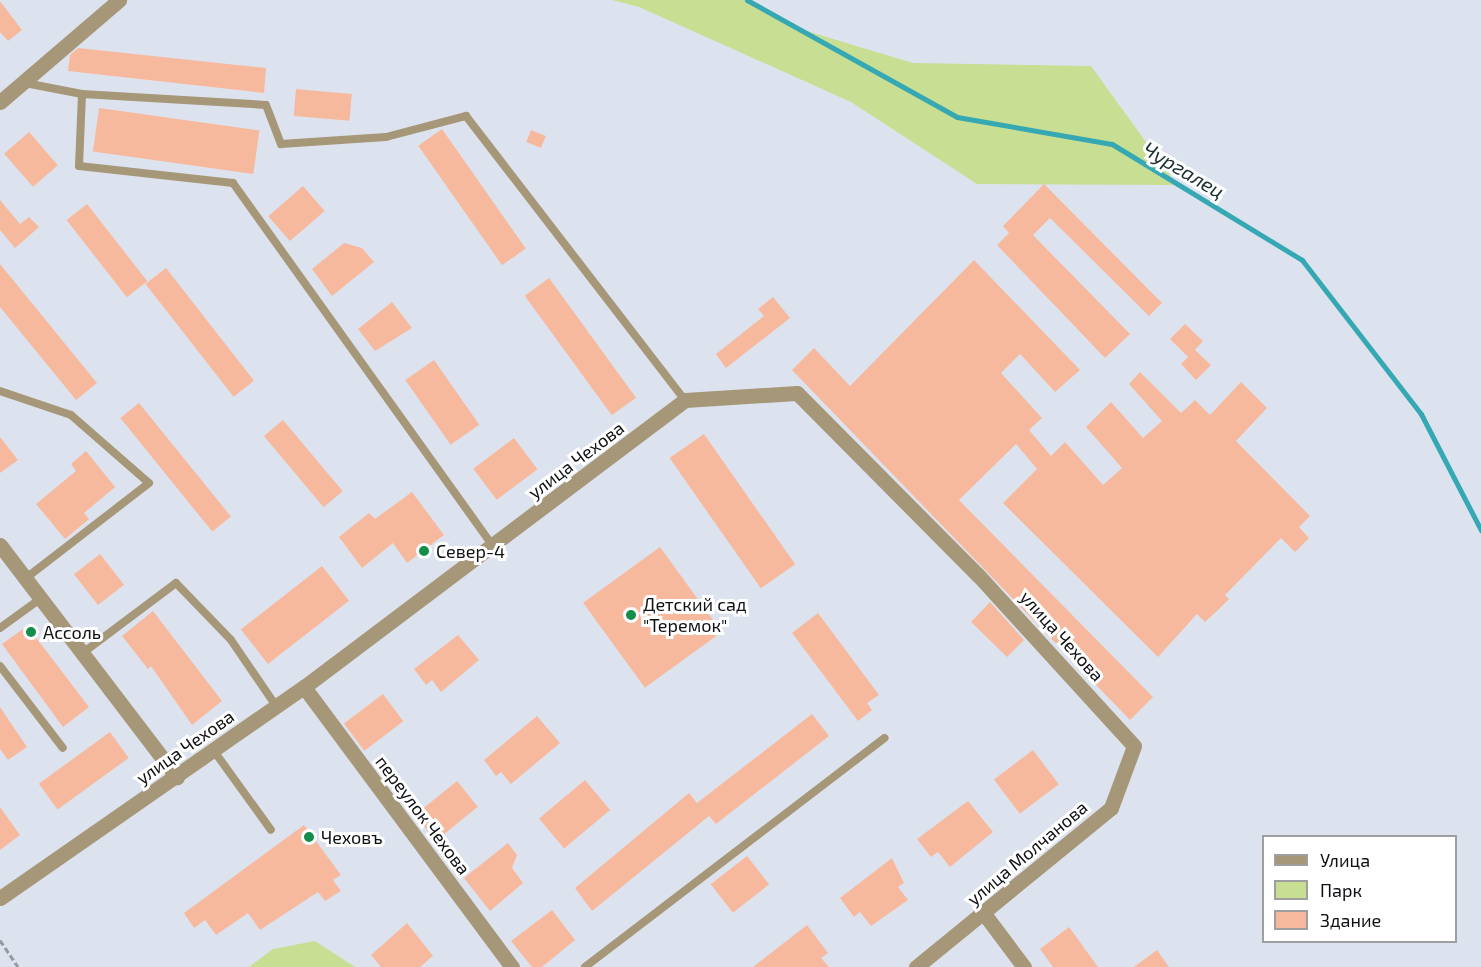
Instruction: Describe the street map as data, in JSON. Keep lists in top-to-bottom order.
{
  "streets": {
    "street": ["улица Чехова", "переулок Чехова", "улица Молчанова"]
  },
  "crossings": [
    ["улица Чехова", "переулок Чехова"],
    ["улица Чехова", "улица Молчанова"]
  ],
  "water": ["Чургалец"],
  "places": [
    "Север-4",
    "Детский сад \"Теремок\"",
    "Ассоль",
    "Чеховъ"
  ],
  "legend": ["Улица", "Парк", "Здание"]
}
